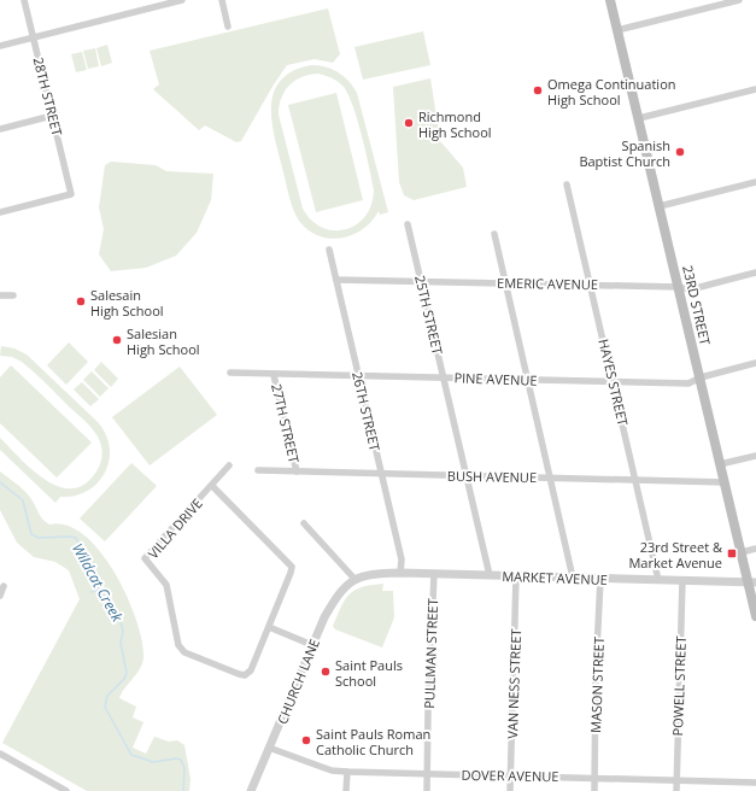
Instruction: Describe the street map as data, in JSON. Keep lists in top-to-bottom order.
{
  "streets": {
    "main road": ["23RD STREET"],
    "street": [
      "28TH STREET",
      "EMERIC AVENUE",
      "25TH STREET",
      "PINE AVENUE",
      "HAYES STREET",
      "26TH STREET",
      "27TH STREET",
      "BUSH AVENUE",
      "VILLA DRIVE",
      "MARKET AVENUE",
      "PULLMAN STREET",
      "CHURCH LANE",
      "VAN NESS STREET",
      "MASON STREET",
      "POWELL STREET",
      "DOVER AVENUE"
    ]
  },
  "crossings": [
    ["EMERIC AVENUE", "23RD STREET"],
    ["EMERIC AVENUE", "25TH STREET"],
    ["EMERIC AVENUE", "HAYES STREET"],
    ["EMERIC AVENUE", "26TH STREET"],
    ["23RD STREET", "PINE AVENUE"],
    ["23RD STREET", "BUSH AVENUE"],
    ["23RD STREET", "MARKET AVENUE"],
    ["25TH STREET", "PINE AVENUE"],
    ["25TH STREET", "BUSH AVENUE"],
    ["25TH STREET", "MARKET AVENUE"],
    ["PINE AVENUE", "HAYES STREET"],
    ["PINE AVENUE", "26TH STREET"],
    ["PINE AVENUE", "27TH STREET"],
    ["HAYES STREET", "BUSH AVENUE"],
    ["HAYES STREET", "MARKET AVENUE"],
    ["26TH STREET", "BUSH AVENUE"],
    ["26TH STREET", "MARKET AVENUE"],
    ["27TH STREET", "BUSH AVENUE"],
    ["MARKET AVENUE", "PULLMAN STREET"],
    ["MARKET AVENUE", "CHURCH LANE"],
    ["MARKET AVENUE", "VAN NESS STREET"],
    ["MARKET AVENUE", "MASON STREET"],
    ["MARKET AVENUE", "POWELL STREET"],
    ["PULLMAN STREET", "DOVER AVENUE"],
    ["CHURCH LANE", "DOVER AVENUE"],
    ["VAN NESS STREET", "DOVER AVENUE"],
    ["MASON STREET", "DOVER AVENUE"],
    ["POWELL STREET", "DOVER AVENUE"]
  ],
  "water": ["Wildcat Creek"],
  "places": {
    "other": [
      "Omega Continuation High School",
      "Richmond High School",
      "Spanish Baptist Church",
      "Salesain High School",
      "Salesian High School",
      "Saint Pauls School",
      "Saint Pauls Roman Catholic Church"
    ],
    "transit": ["23rd Street & Market Avenue"]
  }
}
